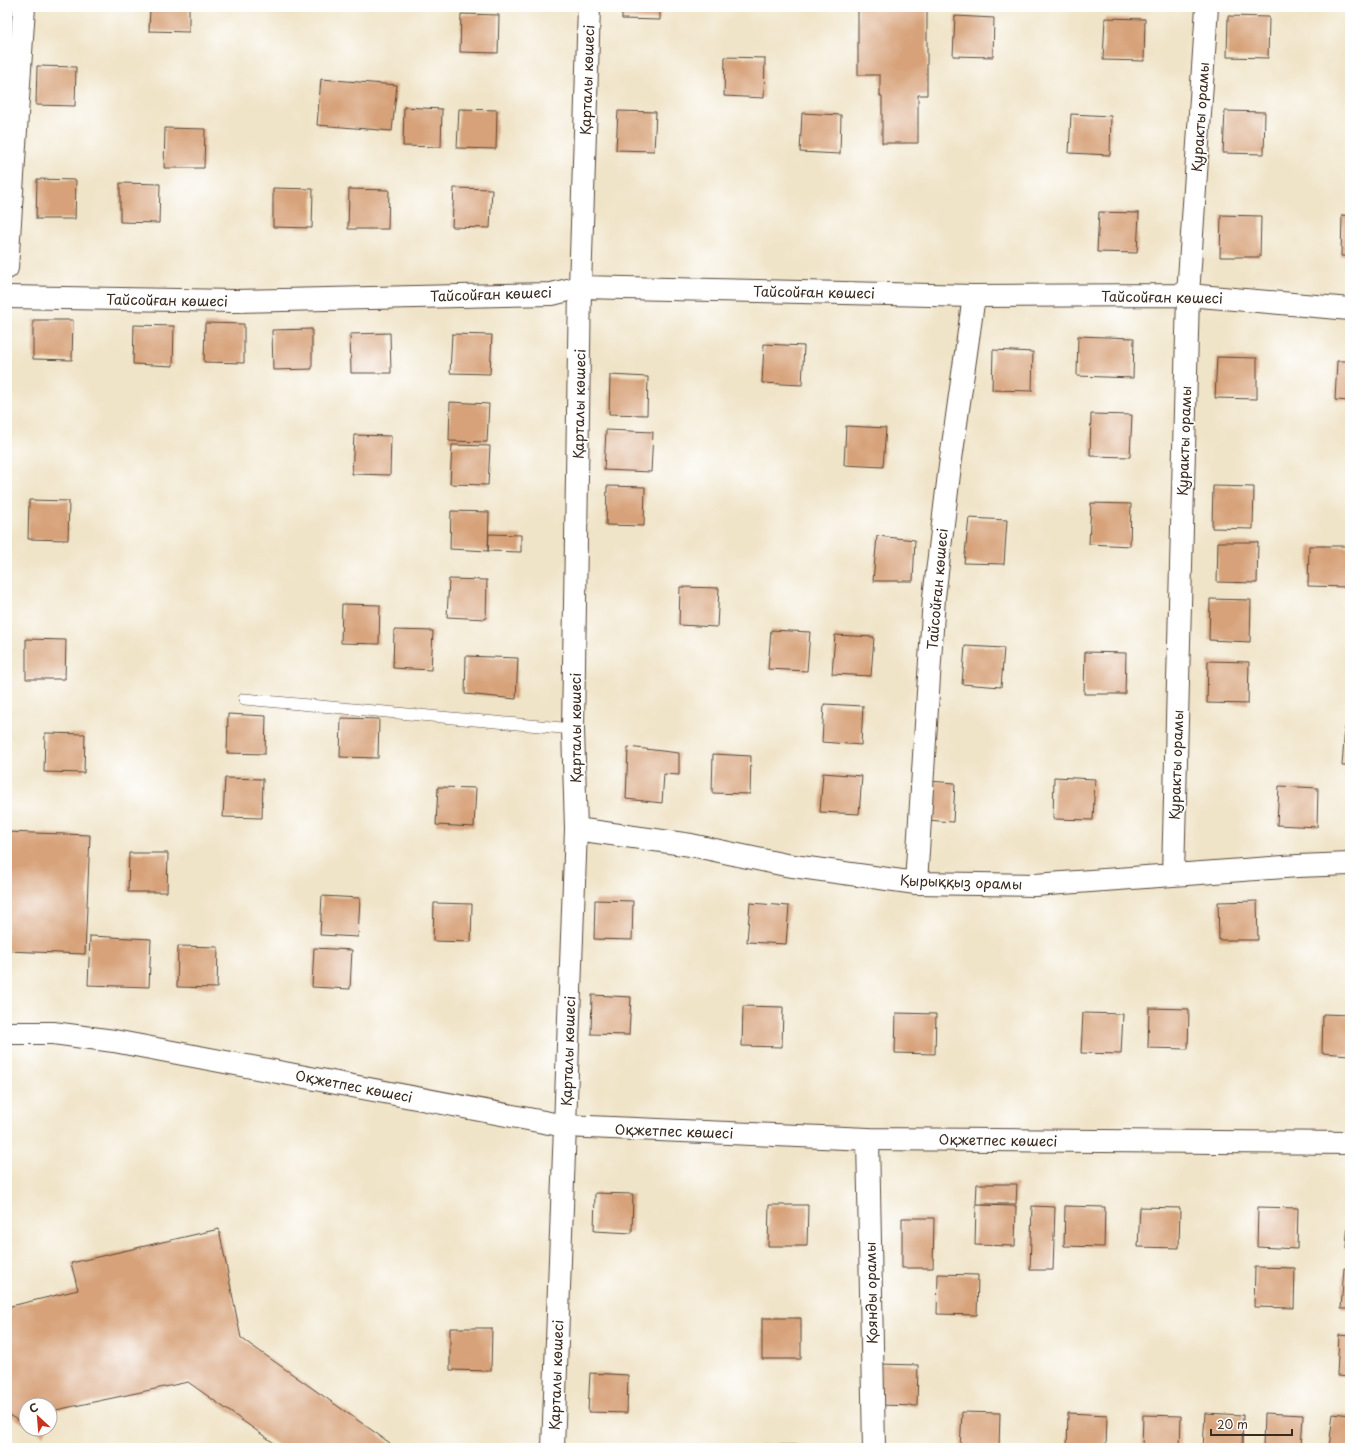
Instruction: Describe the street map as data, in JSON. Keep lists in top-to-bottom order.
{
  "streets": {
    "street": [
      "Қарталы көшесі",
      "Қуракты орамы",
      "Тайсойған көшесі",
      "Қырыққыз орамы",
      "Оқжетпес көшесі",
      "Қоянды орамы"
    ]
  },
  "crossings": [
    ["Қарталы көшесі", "Тайсойған көшесі"],
    ["Қарталы көшесі", "Қырыққыз орамы"],
    ["Қарталы көшесі", "Оқжетпес көшесі"],
    ["Қуракты орамы", "Тайсойған көшесі"],
    ["Қуракты орамы", "Қырыққыз орамы"],
    ["Тайсойған көшесі", "Қырыққыз орамы"],
    ["Оқжетпес көшесі", "Қоянды орамы"]
  ],
  "scale_bar": "20 m",
  "north": "top left"
}
